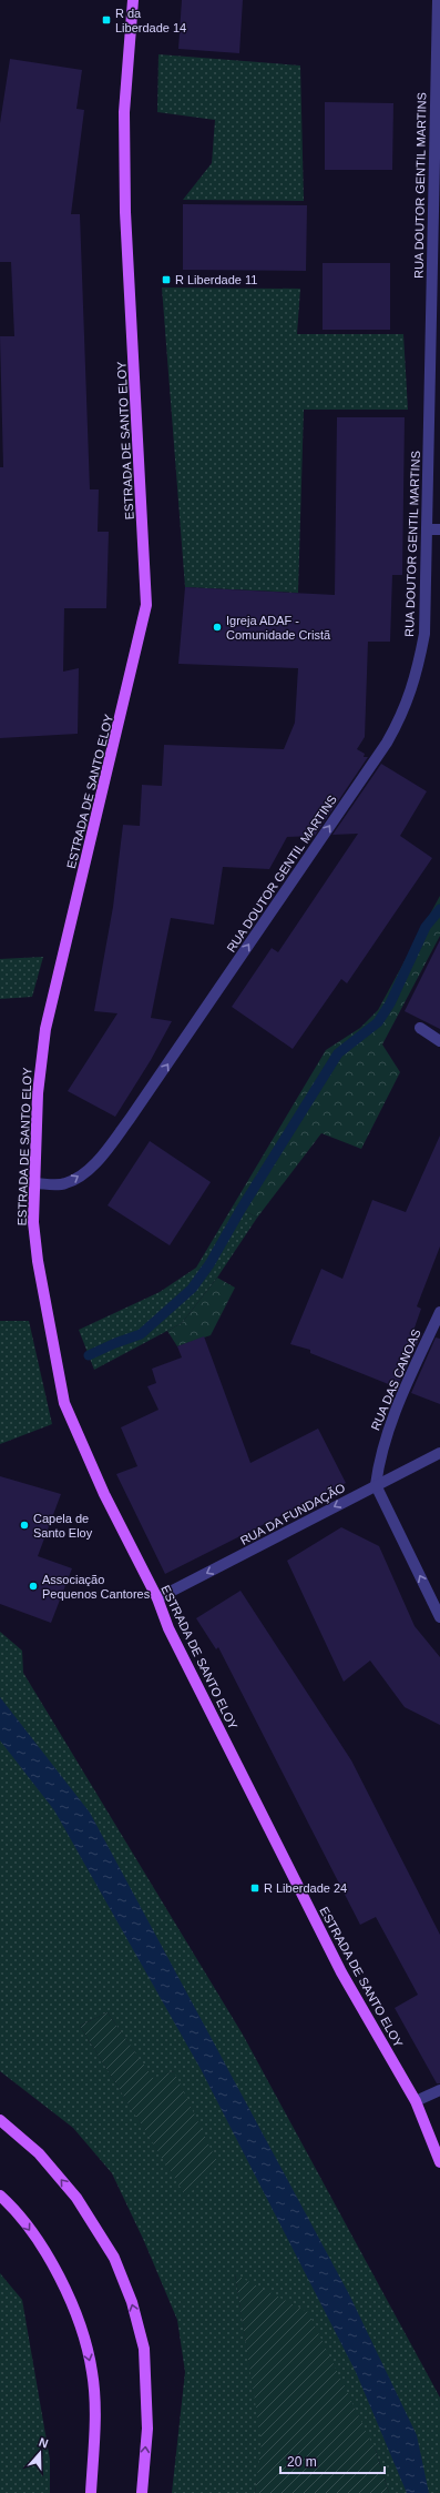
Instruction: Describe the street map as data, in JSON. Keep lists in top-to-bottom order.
{
  "streets": {
    "main road": ["ESTRADA DE SANTO ELOY"],
    "street": ["RUA DOUTOR GENTIL MARTINS", "RUA DAS CANOAS", "RUA DA FUNDAÇÃO"]
  },
  "crossings": [
    ["RUA DOUTOR GENTIL MARTINS", "ESTRADA DE SANTO ELOY"],
    ["ESTRADA DE SANTO ELOY", "RUA DA FUNDAÇÃO"],
    ["RUA DAS CANOAS", "RUA DA FUNDAÇÃO"]
  ],
  "one_way": ["RUA DOUTOR GENTIL MARTINS", "RUA DA FUNDAÇÃO"],
  "places": {
    "transit": ["R da Liberdade 14", "R Liberdade 11", "R Liberdade 24"],
    "other": ["Igreja ADAF - Comunidade Cristã", "Capela de Santo Eloy", "Associação Pequenos Cantores"]
  },
  "scale_bar": "20 m",
  "north": "top"
}
